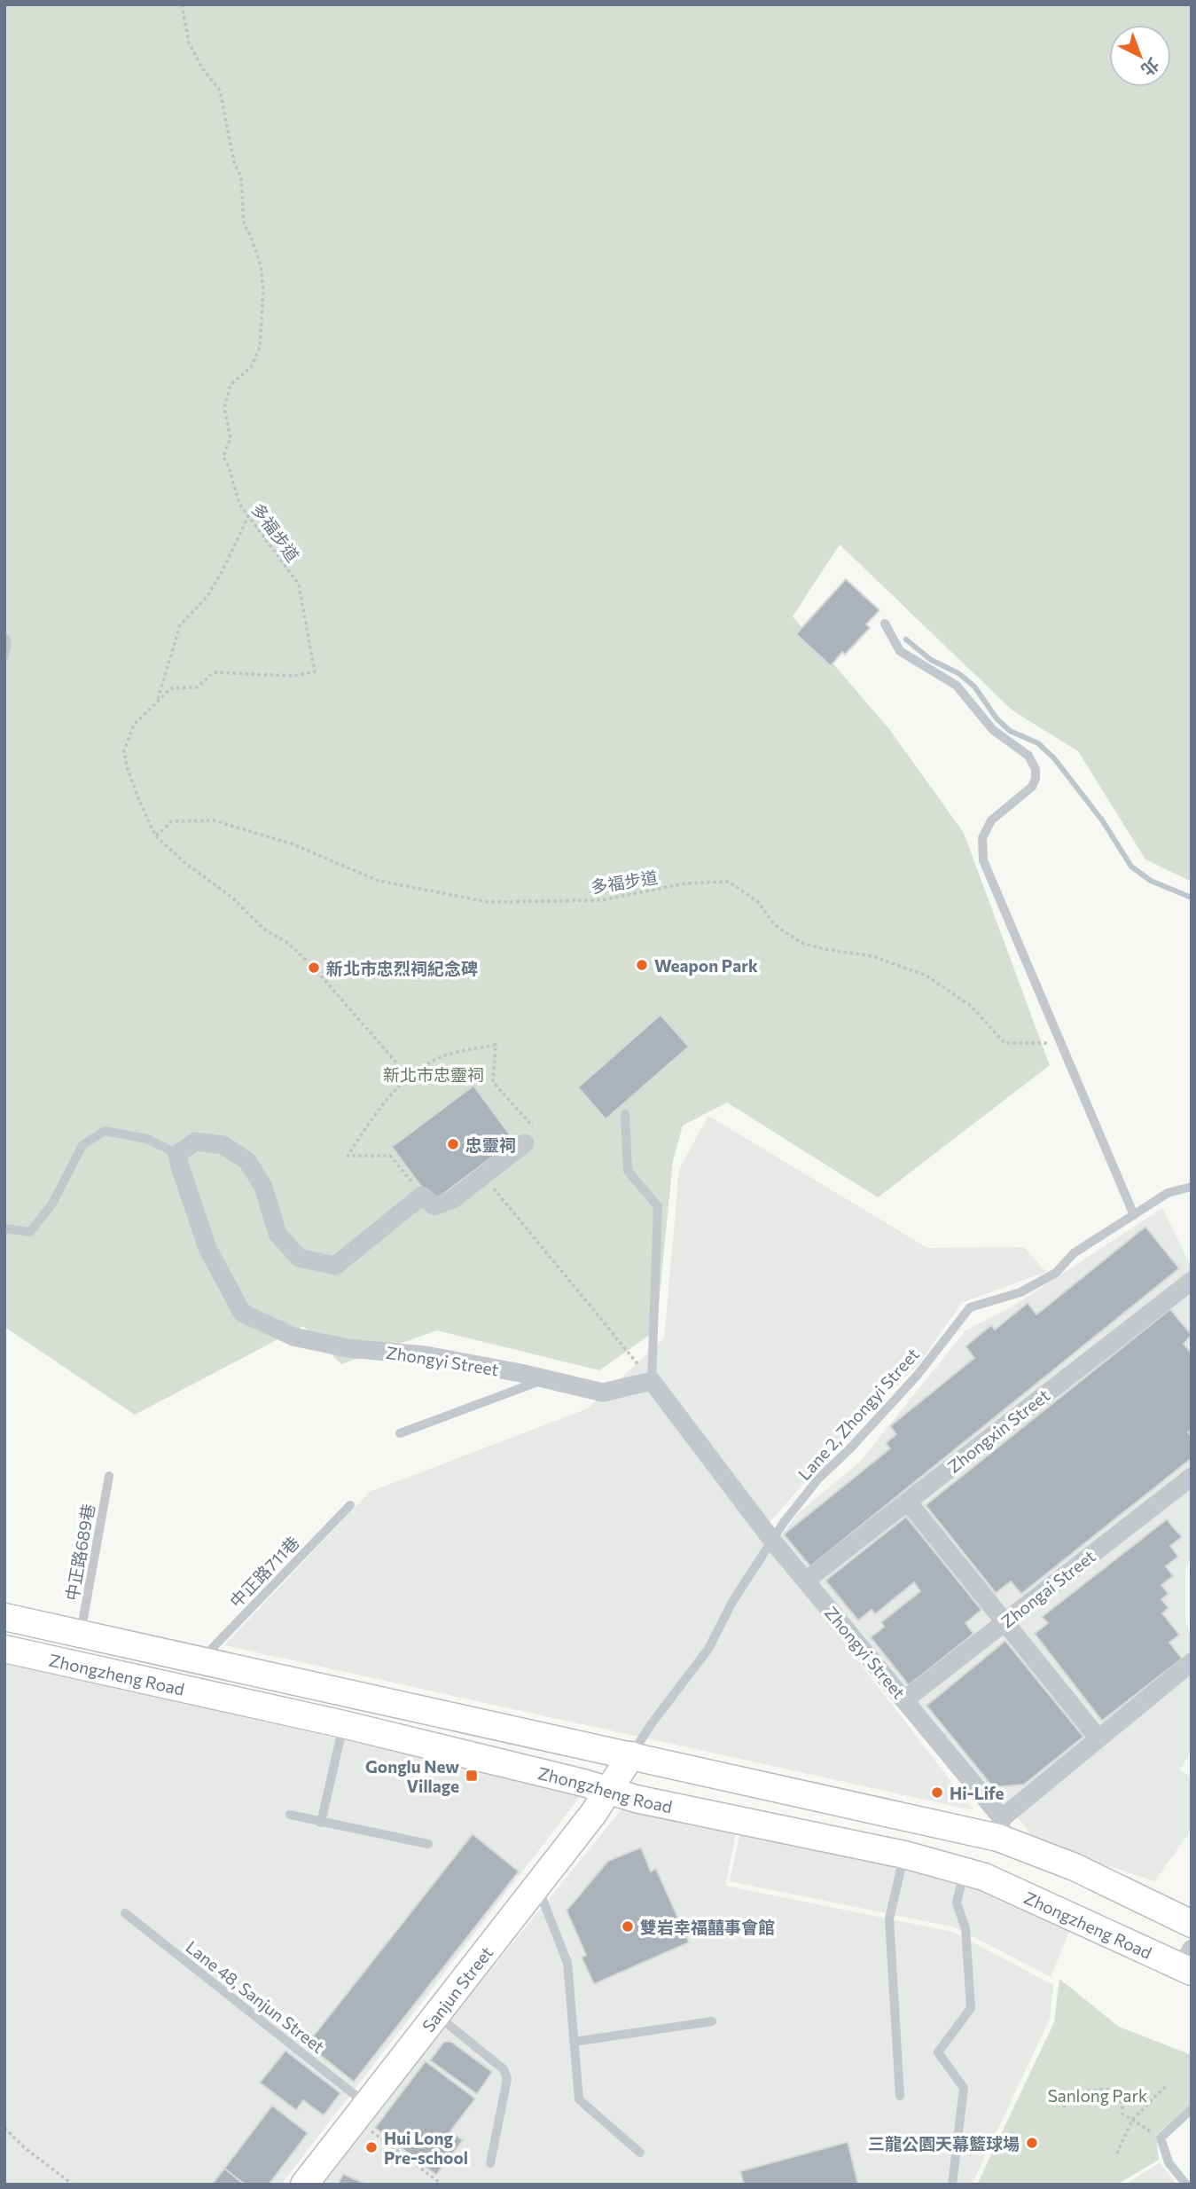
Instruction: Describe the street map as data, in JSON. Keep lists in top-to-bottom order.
{
  "streets": {
    "main road": ["Zhongzheng Road", "Sanjun Street"],
    "street": ["Zhongyi Street", "Zhongxin Street", "Zhongai Street"],
    "lane": [
      "Lane 2, Zhongyi Street",
      "中正路689巷",
      "中正路711巷",
      "Lane 48, Sanjun Street"
    ],
    "path": ["多福步道"]
  },
  "crossings": [
    ["Zhongyi Street", "Lane 2, Zhongyi Street"],
    ["Zhongyi Street", "Zhongxin Street"],
    ["Zhongyi Street", "Zhongai Street"],
    ["Zhongyi Street", "Zhongzheng Road"],
    ["Lane 2, Zhongyi Street", "Zhongzheng Road"],
    ["Lane 2, Zhongyi Street", "Sanjun Street"],
    ["中正路689巷", "Zhongzheng Road"],
    ["中正路711巷", "Zhongzheng Road"],
    ["Zhongzheng Road", "Sanjun Street"],
    ["Sanjun Street", "Lane 48, Sanjun Street"]
  ],
  "parks": ["新北市忠靈祠", "Sanlong Park"],
  "places": {
    "other": [
      "Weapon Park",
      "新北市忠烈祠紀念碑",
      "忠靈祠",
      "Hi-Life",
      "雙岩幸福囍事會館",
      "三龍公園天幕籃球場",
      "Hui Long Pre-school"
    ],
    "transit": ["Gonglu New Village"]
  },
  "north": "bottom right"
}
